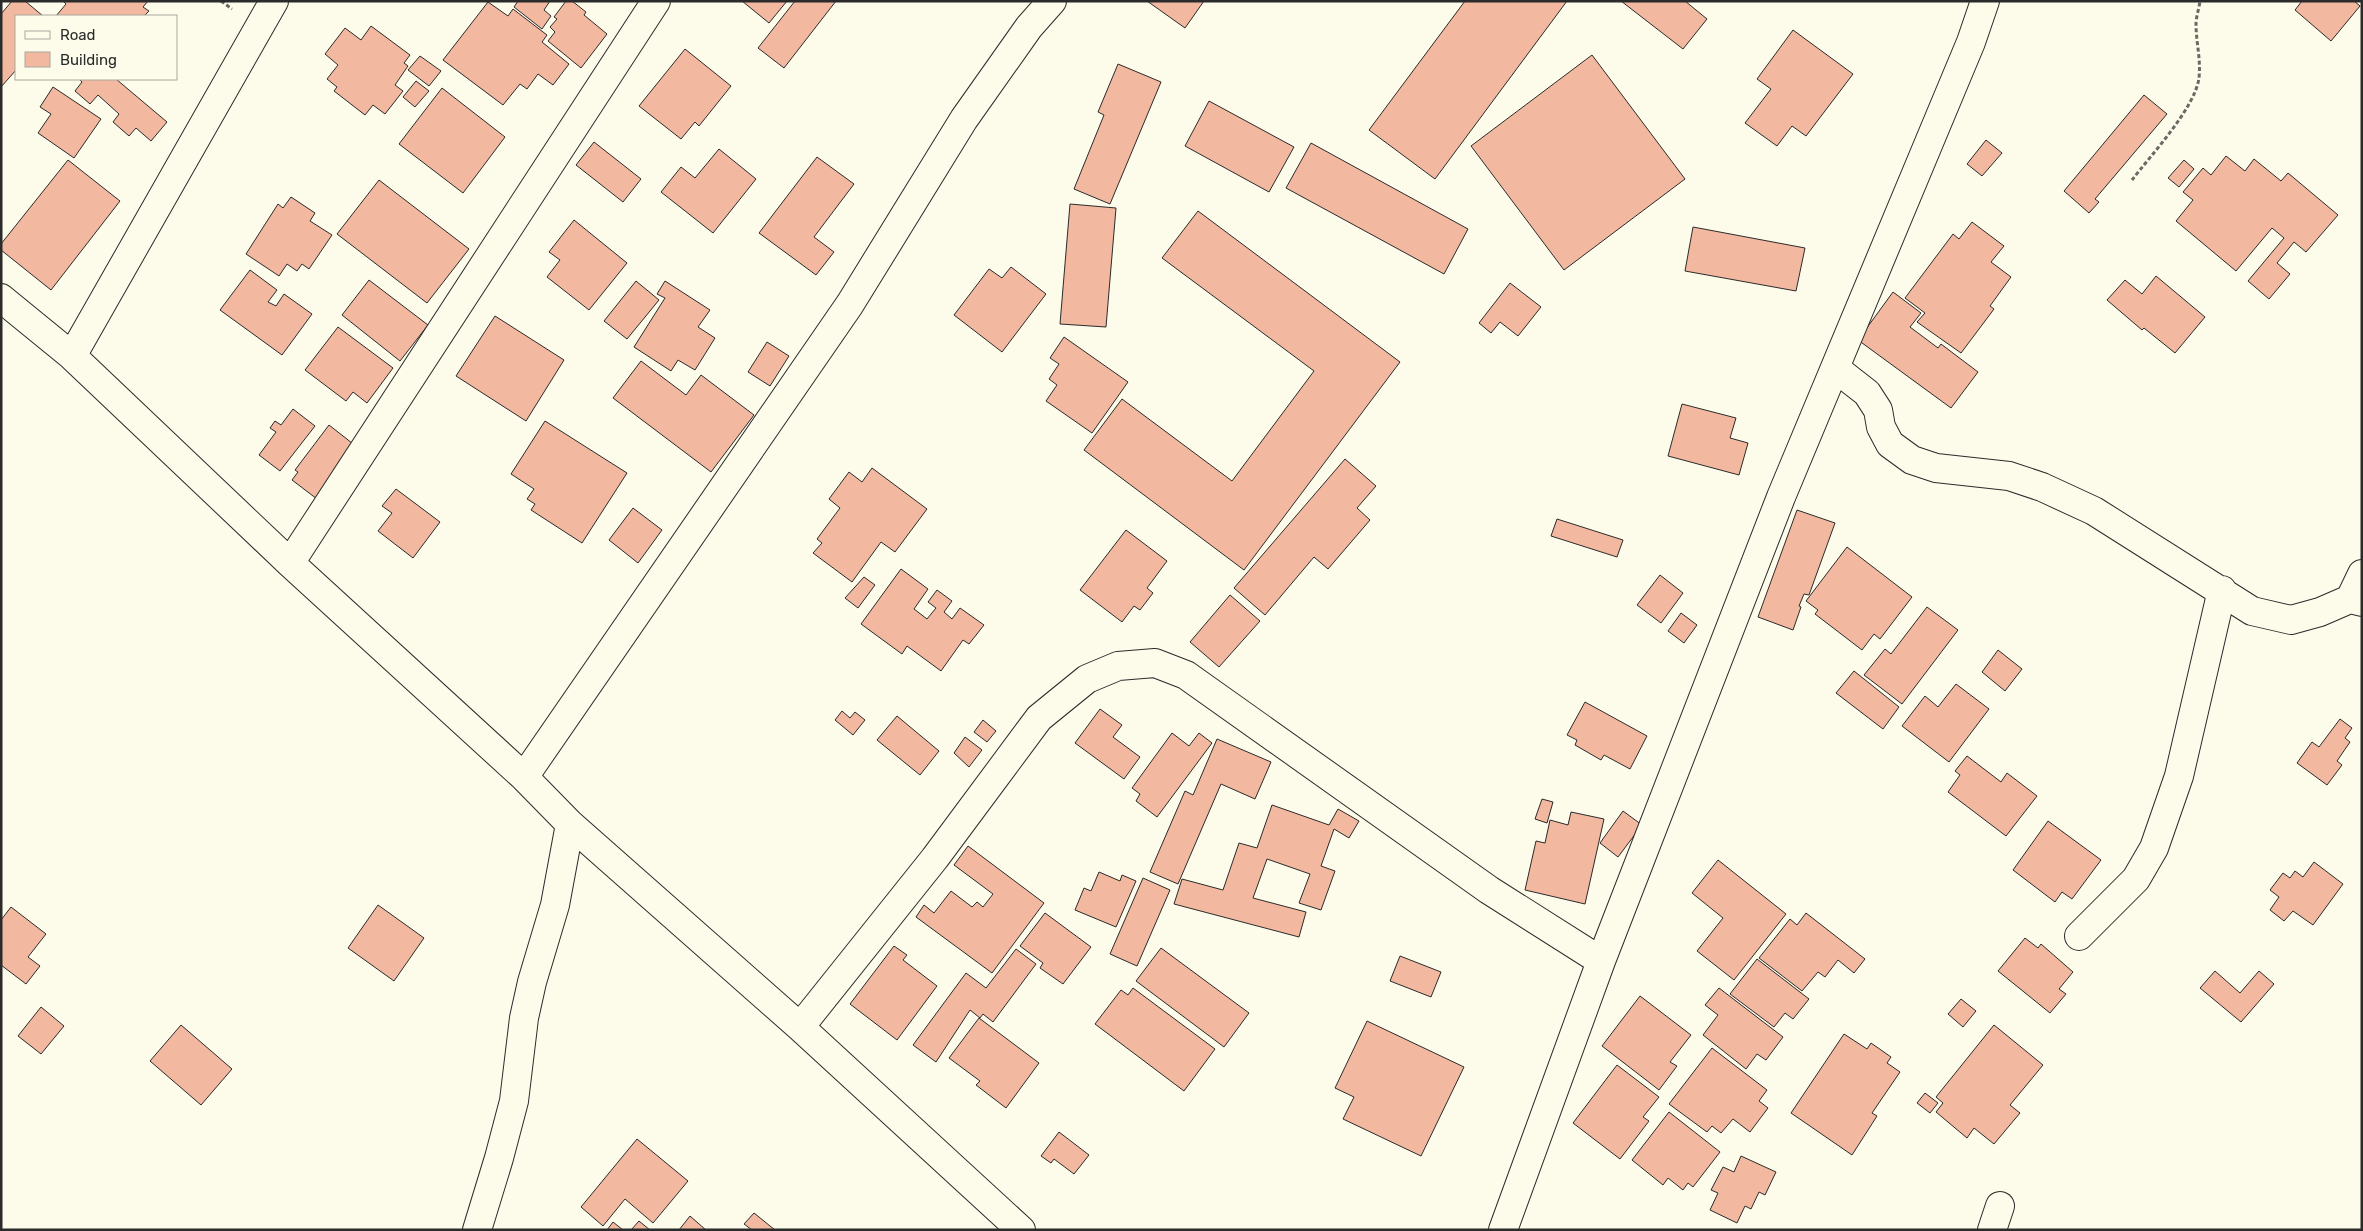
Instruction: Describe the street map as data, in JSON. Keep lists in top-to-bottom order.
{
  "legend": ["Road", "Building"]
}
